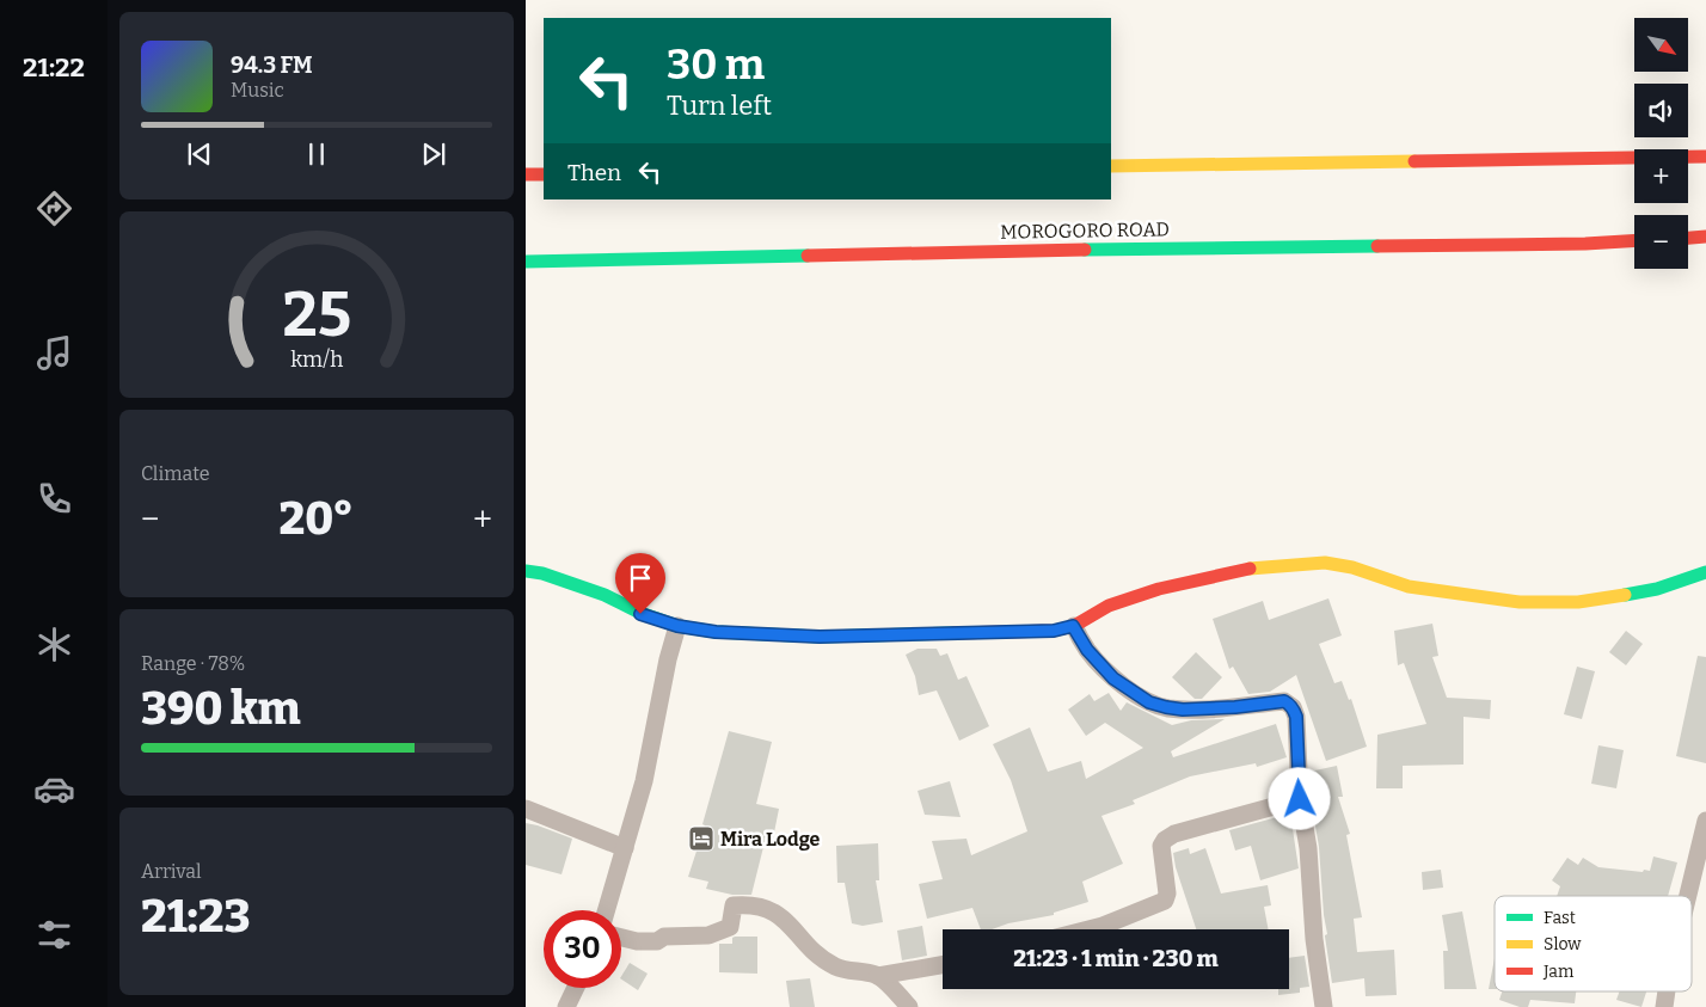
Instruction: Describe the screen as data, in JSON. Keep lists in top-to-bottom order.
{
  "streets": {
    "main road": ["MOROGORO ROAD"]
  },
  "places": {
    "hotel": ["Mira Lodge"]
  },
  "legend": ["Fast", "Slow", "Jam"],
  "north": "bottom right",
  "page": {
    "tabs": "21:22",
    "map_buttons": ["+", "−"],
    "turn": ["30 m", "Turn left"],
    "song": ["94.3 FM", "Music"],
    "then": "Then",
    "tile": [
      "Climate",
      ["Range · 78%", "390 km"],
      ["Arrival", "21:23"]
    ],
    "heat": ["−", "20°", "+"],
    "limit": "30",
    "trip": "21:23 · 1 min · 230 m",
    "gauge": ["25", "km/h"]
  }
}
